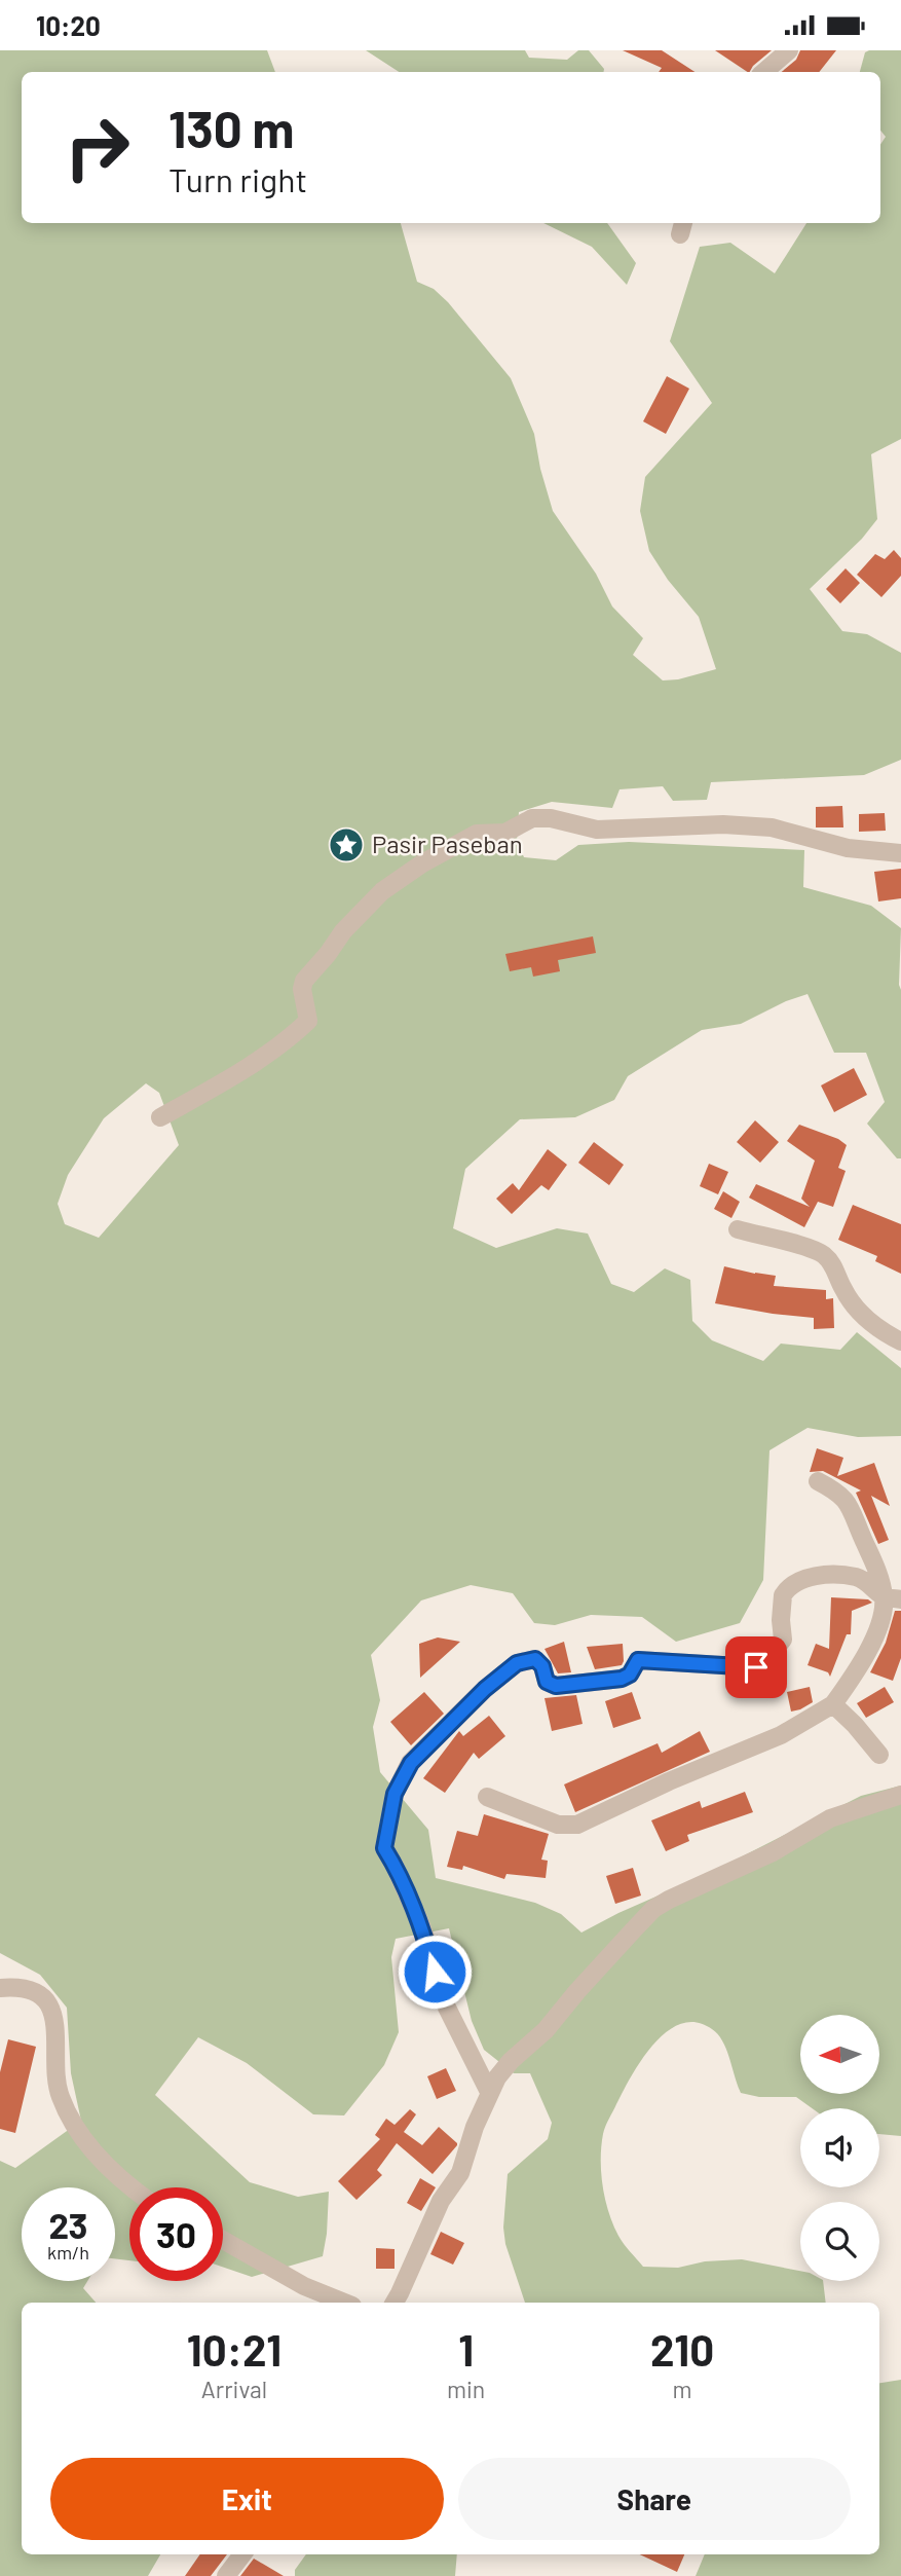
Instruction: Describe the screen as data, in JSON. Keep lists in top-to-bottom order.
{
  "places": {
    "place": ["Pasir Paseban"]
  },
  "north": "left",
  "page": {
    "status": "10:20",
    "turn": ["130 m", "Turn right"],
    "speed": "23 km/h",
    "limit": "30",
    "eta": [
      "10:21",
      "Arrival",
      "1",
      "min",
      "210",
      "m"
    ],
    "buttons": ["Exit", "Share"]
  }
}
